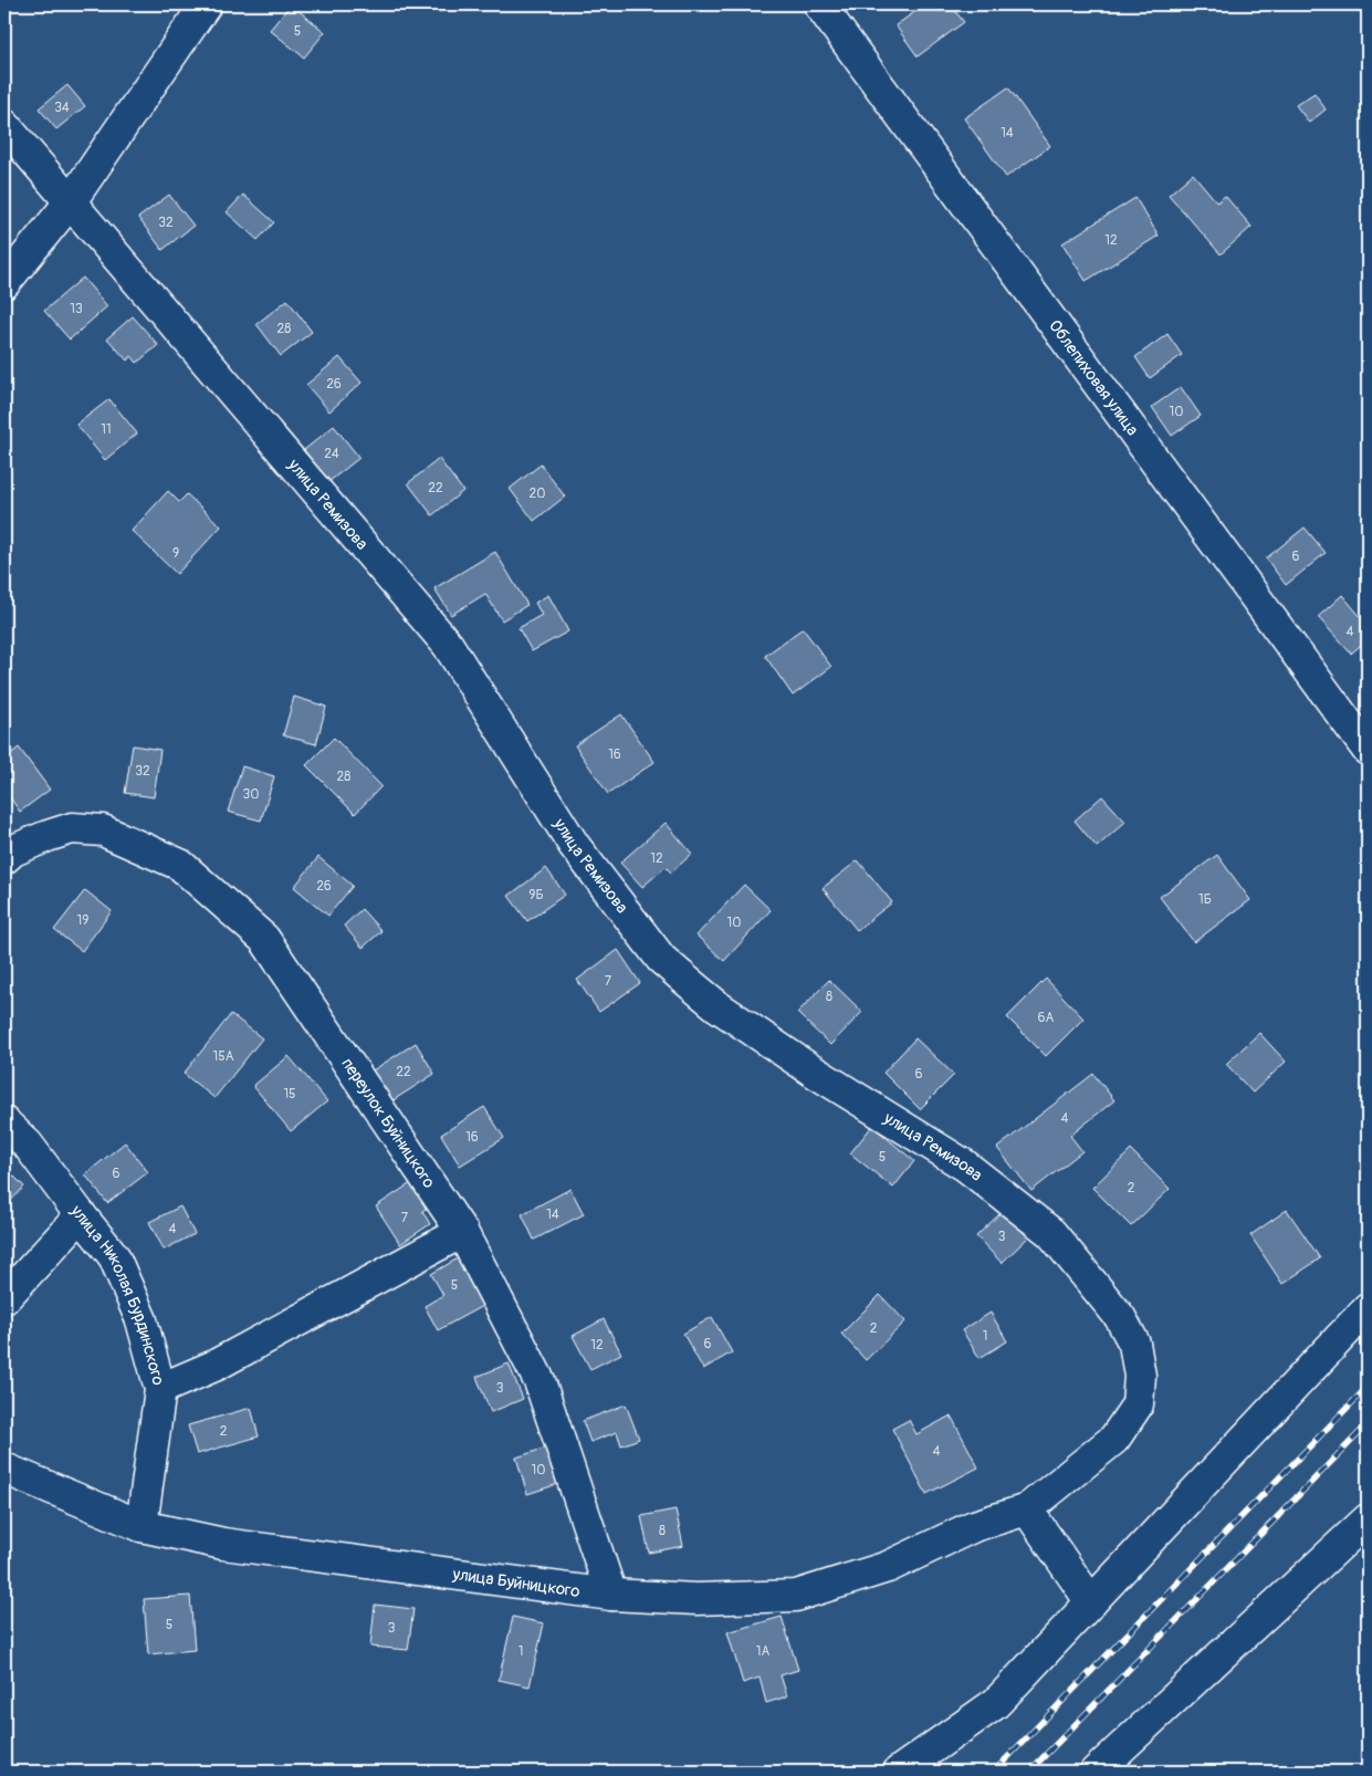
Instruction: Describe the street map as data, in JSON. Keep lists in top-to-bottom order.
{
  "streets": {
    "street": [
      "Облепиховая улица",
      "улица Ремизова",
      "переулок Буйницкого",
      "улица Николая Бурдинского",
      "улица Буйницкого"
    ]
  },
  "crossings": [
    ["улица Ремизова", "улица Буйницкого"],
    ["переулок Буйницкого", "улица Буйницкого"],
    ["улица Николая Бурдинского", "улица Буйницкого"]
  ],
  "house_numbers": [
    "5",
    "34",
    "14",
    "32",
    "12",
    "13",
    "28",
    "26",
    "10",
    "11",
    "24",
    "22",
    "20",
    "9",
    "6",
    "4",
    "16",
    "32",
    "28",
    "30",
    "12",
    "26",
    "9Б",
    "1Б",
    "19",
    "10",
    "7",
    "8",
    "6А",
    "15А",
    "22",
    "6",
    "15",
    "4",
    "16",
    "5",
    "6",
    "2",
    "14",
    "7",
    "4",
    "3",
    "5",
    "2",
    "1",
    "6",
    "12",
    "3",
    "2",
    "4",
    "10",
    "8",
    "5",
    "3",
    "1",
    "1А"
  ]
}
